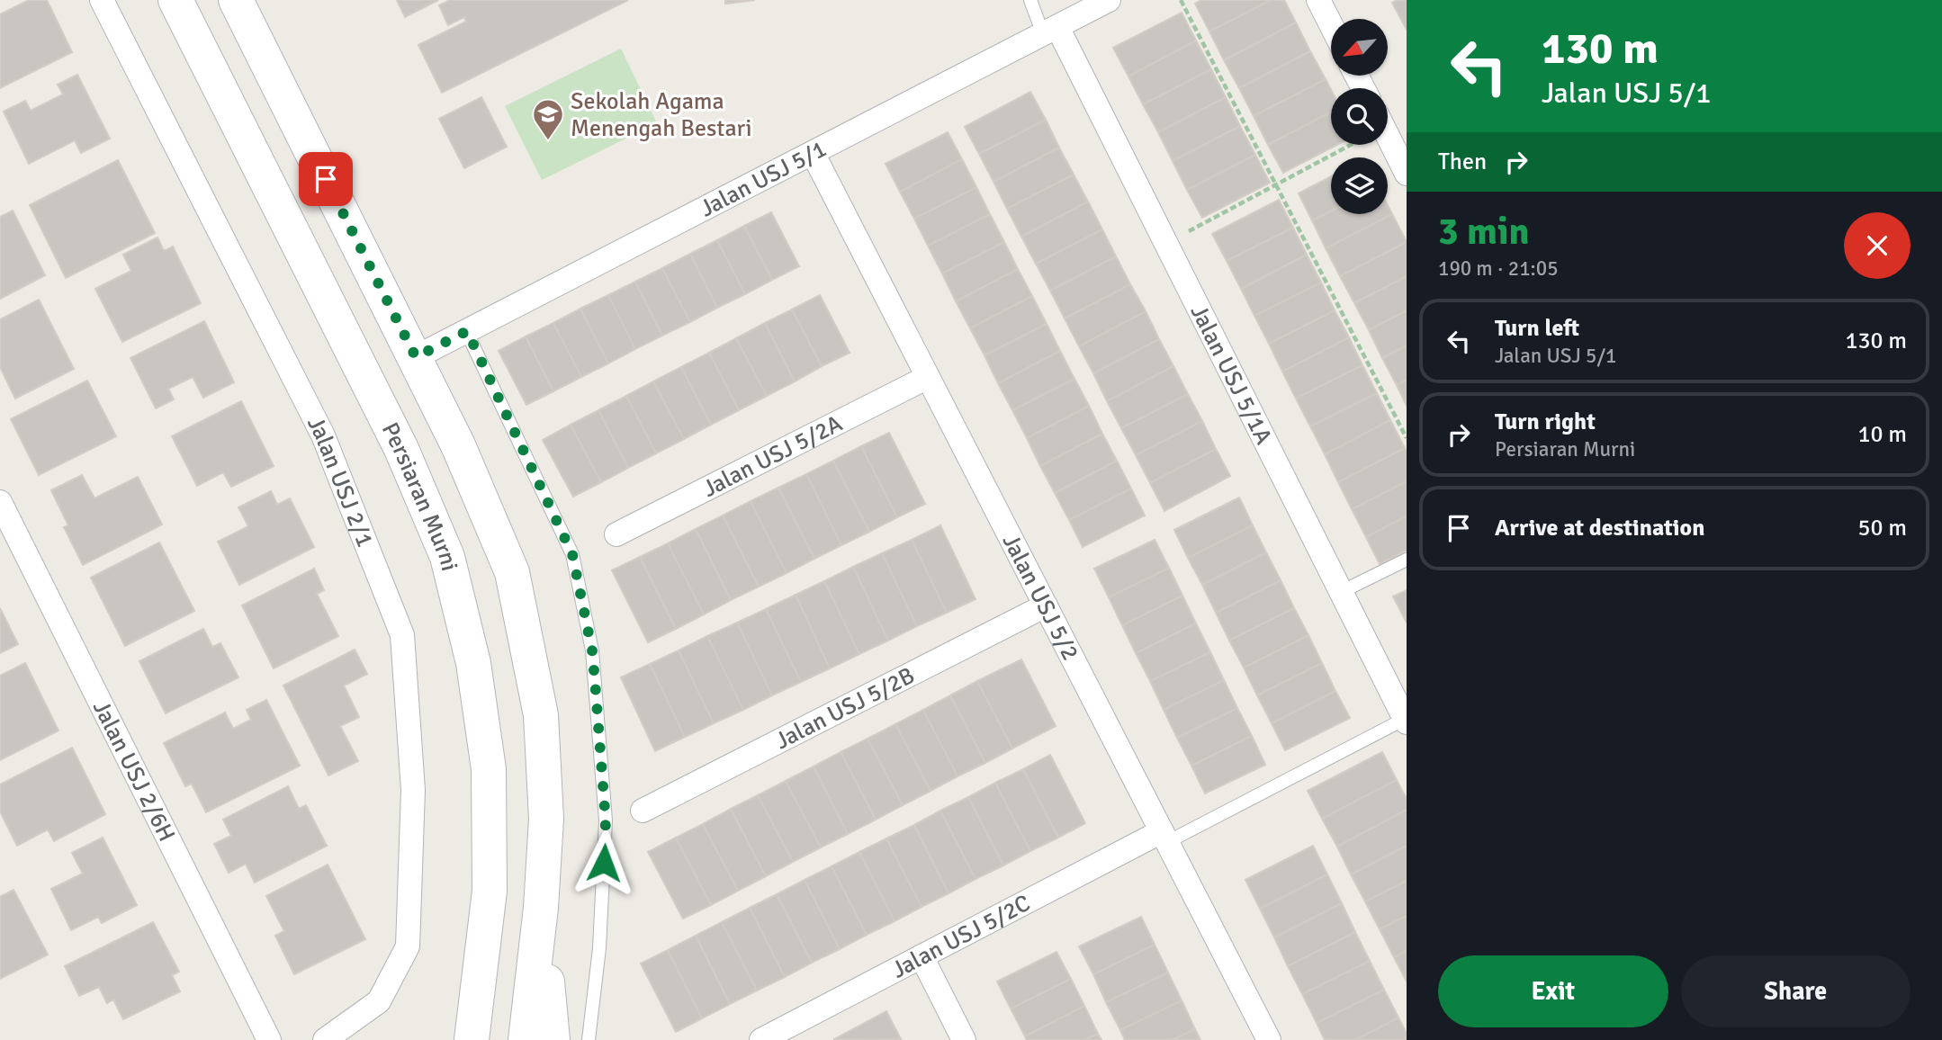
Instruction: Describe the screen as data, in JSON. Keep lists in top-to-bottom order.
{
  "streets": {
    "main road": ["Persiaran Murni"],
    "street": [
      "Jalan USJ 5/1",
      "Jalan USJ 5/1A",
      "Jalan USJ 5/2A",
      "Jalan USJ 2/1",
      "Jalan USJ 5/2",
      "Jalan USJ 5/2B",
      "Jalan USJ 2/6H",
      "Jalan USJ 5/2C"
    ]
  },
  "crossings": [
    ["Jalan USJ 5/1", "Jalan USJ 5/1A"],
    ["Jalan USJ 5/1", "Jalan USJ 5/2"],
    ["Jalan USJ 5/2A", "Jalan USJ 5/2"],
    ["Jalan USJ 5/2", "Jalan USJ 5/2B"],
    ["Jalan USJ 5/2", "Jalan USJ 5/2C"]
  ],
  "places": {
    "school or university": ["Sekolah Agama Menengah Bestari"]
  },
  "north": "bottom left",
  "page": {
    "turn": ["130 m", "Jalan USJ 5/1"],
    "then": "Then",
    "heading": ["3 min", "190 m · 21:05"],
    "list": [
      {
        "name": "Turn left",
        "note": "Jalan USJ 5/1",
        "value": "130 m"
      },
      {
        "name": "Turn right",
        "note": "Persiaran Murni",
        "value": "10 m"
      },
      {
        "name": "Arrive at destination",
        "value": "50 m"
      }
    ],
    "buttons": ["Exit", "Share"]
  }
}
